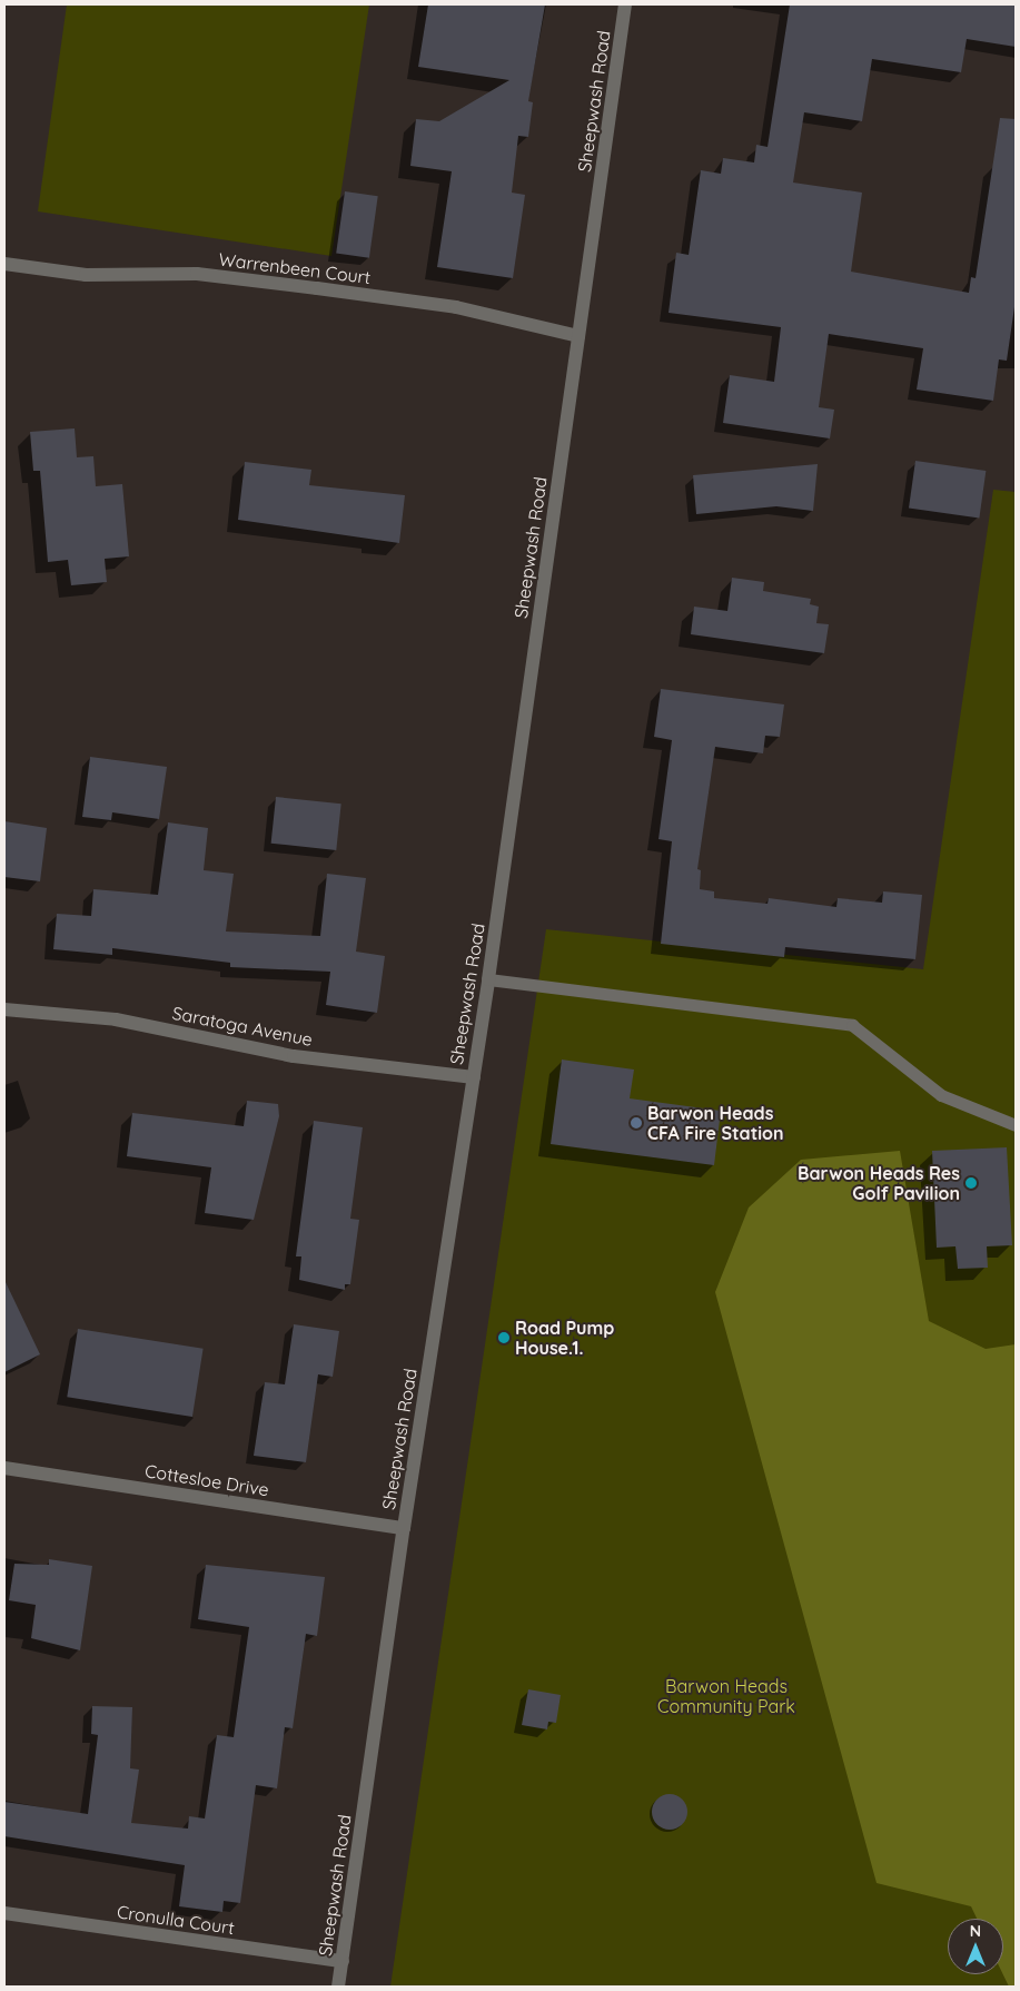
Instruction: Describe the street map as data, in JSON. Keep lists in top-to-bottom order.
{
  "streets": {
    "street": [
      "Sheepwash Road",
      "Warrenbeen Court",
      "Saratoga Avenue",
      "Cottesloe Drive",
      "Cronulla Court"
    ]
  },
  "crossings": [
    ["Sheepwash Road", "Warrenbeen Court"],
    ["Sheepwash Road", "Saratoga Avenue"],
    ["Sheepwash Road", "Cottesloe Drive"],
    ["Sheepwash Road", "Cronulla Court"]
  ],
  "parks": ["Barwon Heads Community Park"],
  "places": ["Barwon Heads CFA Fire Station", "Barwon Heads Res Golf Pavilion", "Road Pump House.1."],
  "north": "top"
}
